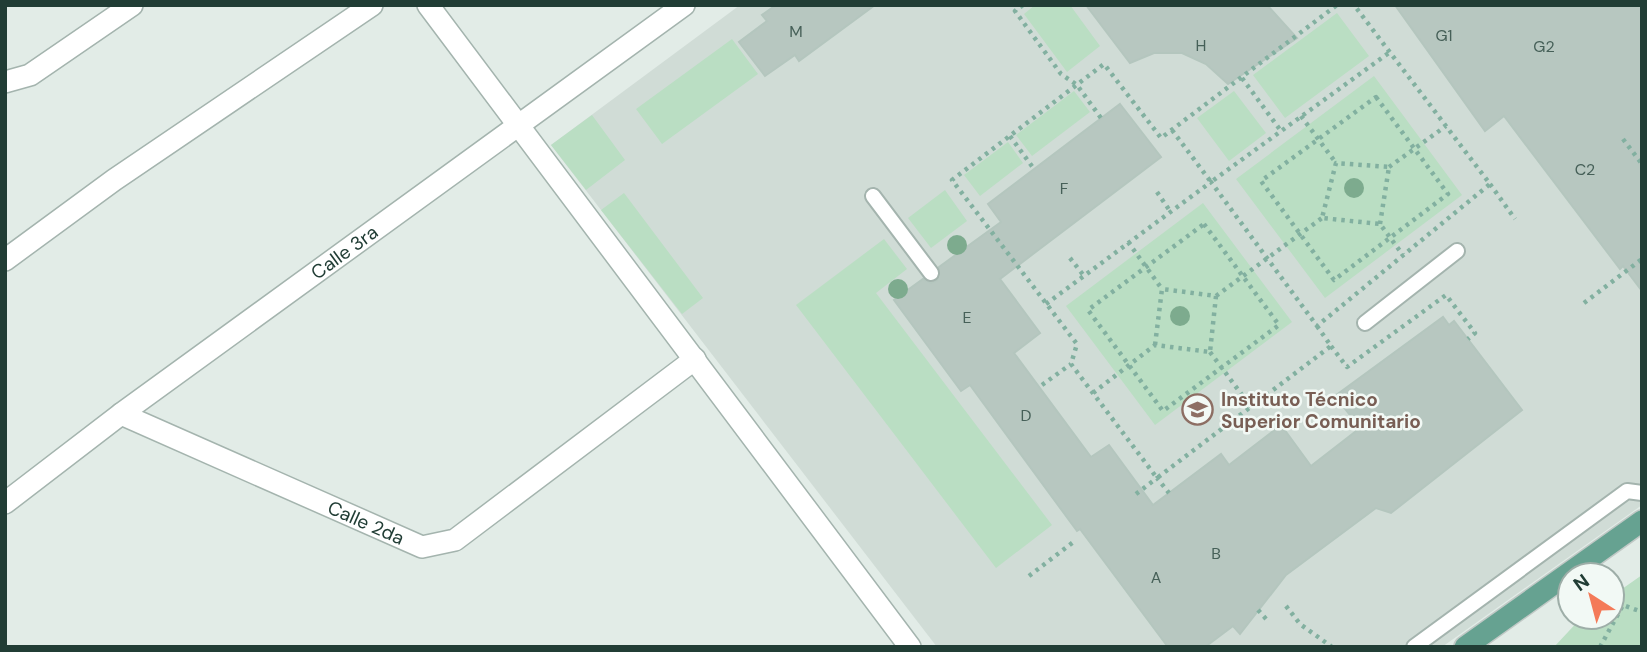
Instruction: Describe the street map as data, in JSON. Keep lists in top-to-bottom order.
{
  "streets": {
    "street": ["Calle 3ra", "Calle 2da"]
  },
  "crossings": [
    ["Calle 3ra", "Calle 2da"]
  ],
  "places": {
    "school or university": ["Instituto Técnico Superior Comunitario"]
  },
  "house_numbers": [
    "M",
    "G1",
    "H",
    "G2",
    "C2",
    "F",
    "E",
    "D",
    "B",
    "A"
  ],
  "north": "top left"
}
